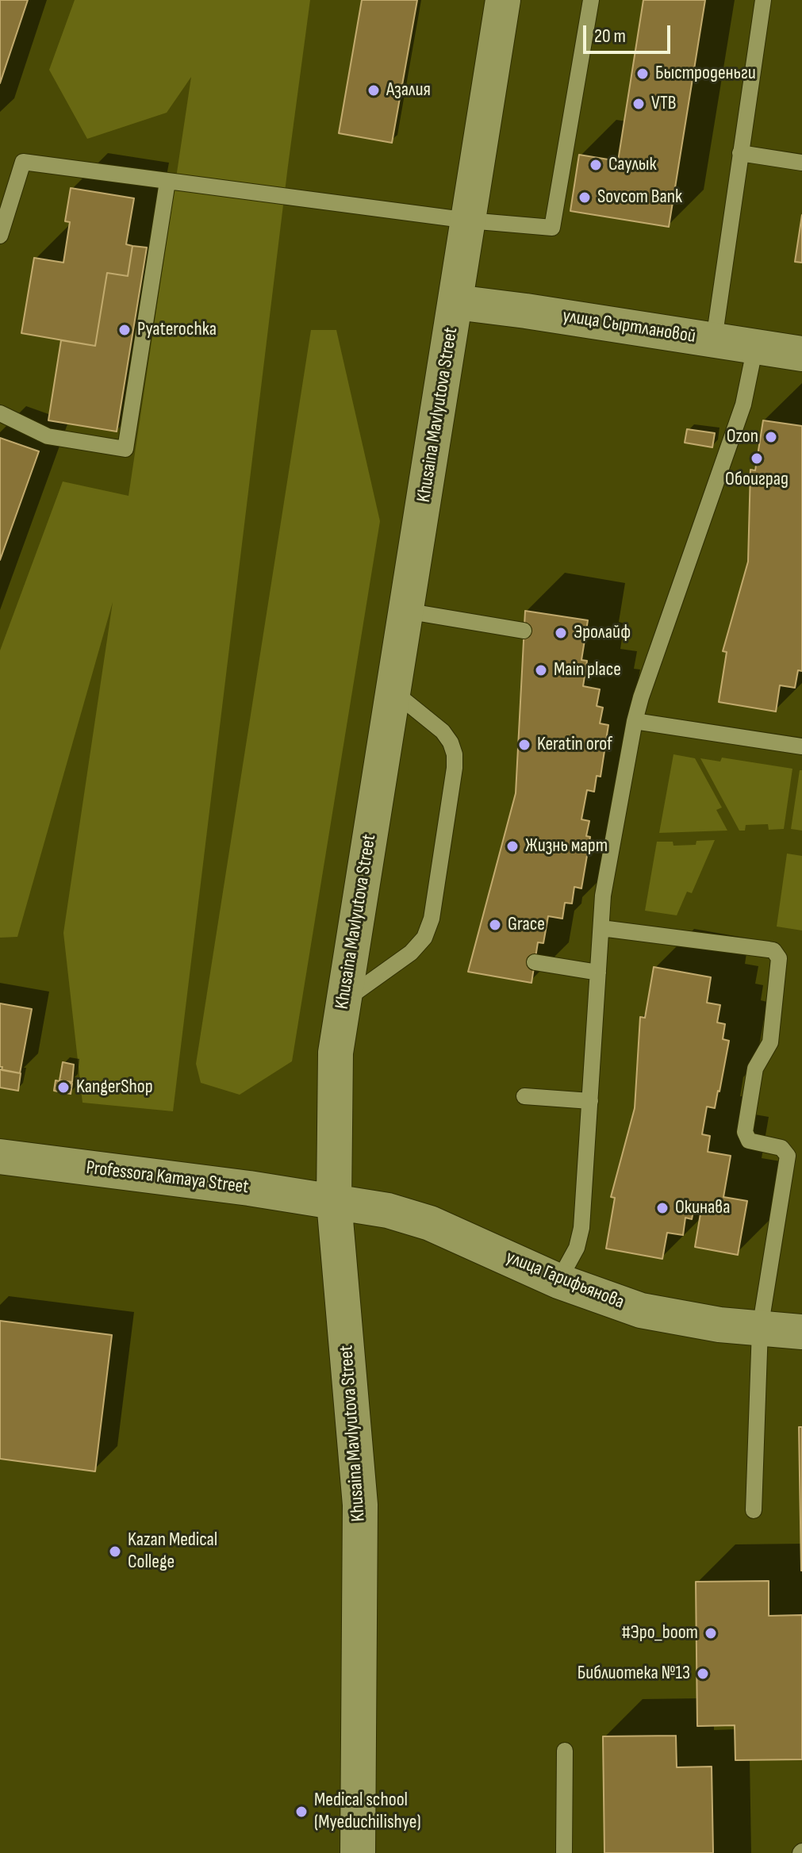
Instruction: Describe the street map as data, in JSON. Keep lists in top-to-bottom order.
{
  "streets": {
    "street": [
      "улица Сыртлановой",
      "Khusaina Mavlyutova Street",
      "Professora Kamaya Street",
      "улица Гарифьянова"
    ]
  },
  "crossings": [
    ["улица Сыртлановой", "Khusaina Mavlyutova Street"],
    ["Khusaina Mavlyutova Street", "Professora Kamaya Street"],
    ["Khusaina Mavlyutova Street", "улица Гарифьянова"],
    ["Professora Kamaya Street", "улица Гарифьянова"]
  ],
  "places": [
    "Быстроденьги",
    "Азалия",
    "VTB",
    "Саулык",
    "Sovcom Bank",
    "Pyaterochka",
    "Ozon",
    "Обоиград",
    "Эролайф",
    "Main place",
    "Keratin orof",
    "Жизнь март",
    "Grace",
    "KangerShop",
    "Окинава",
    "Kazan Medical College",
    "#Эро_boom",
    "Библиотека №13",
    "Medical school (Myeduchilishye)"
  ],
  "scale_bar": "20 m"
}
